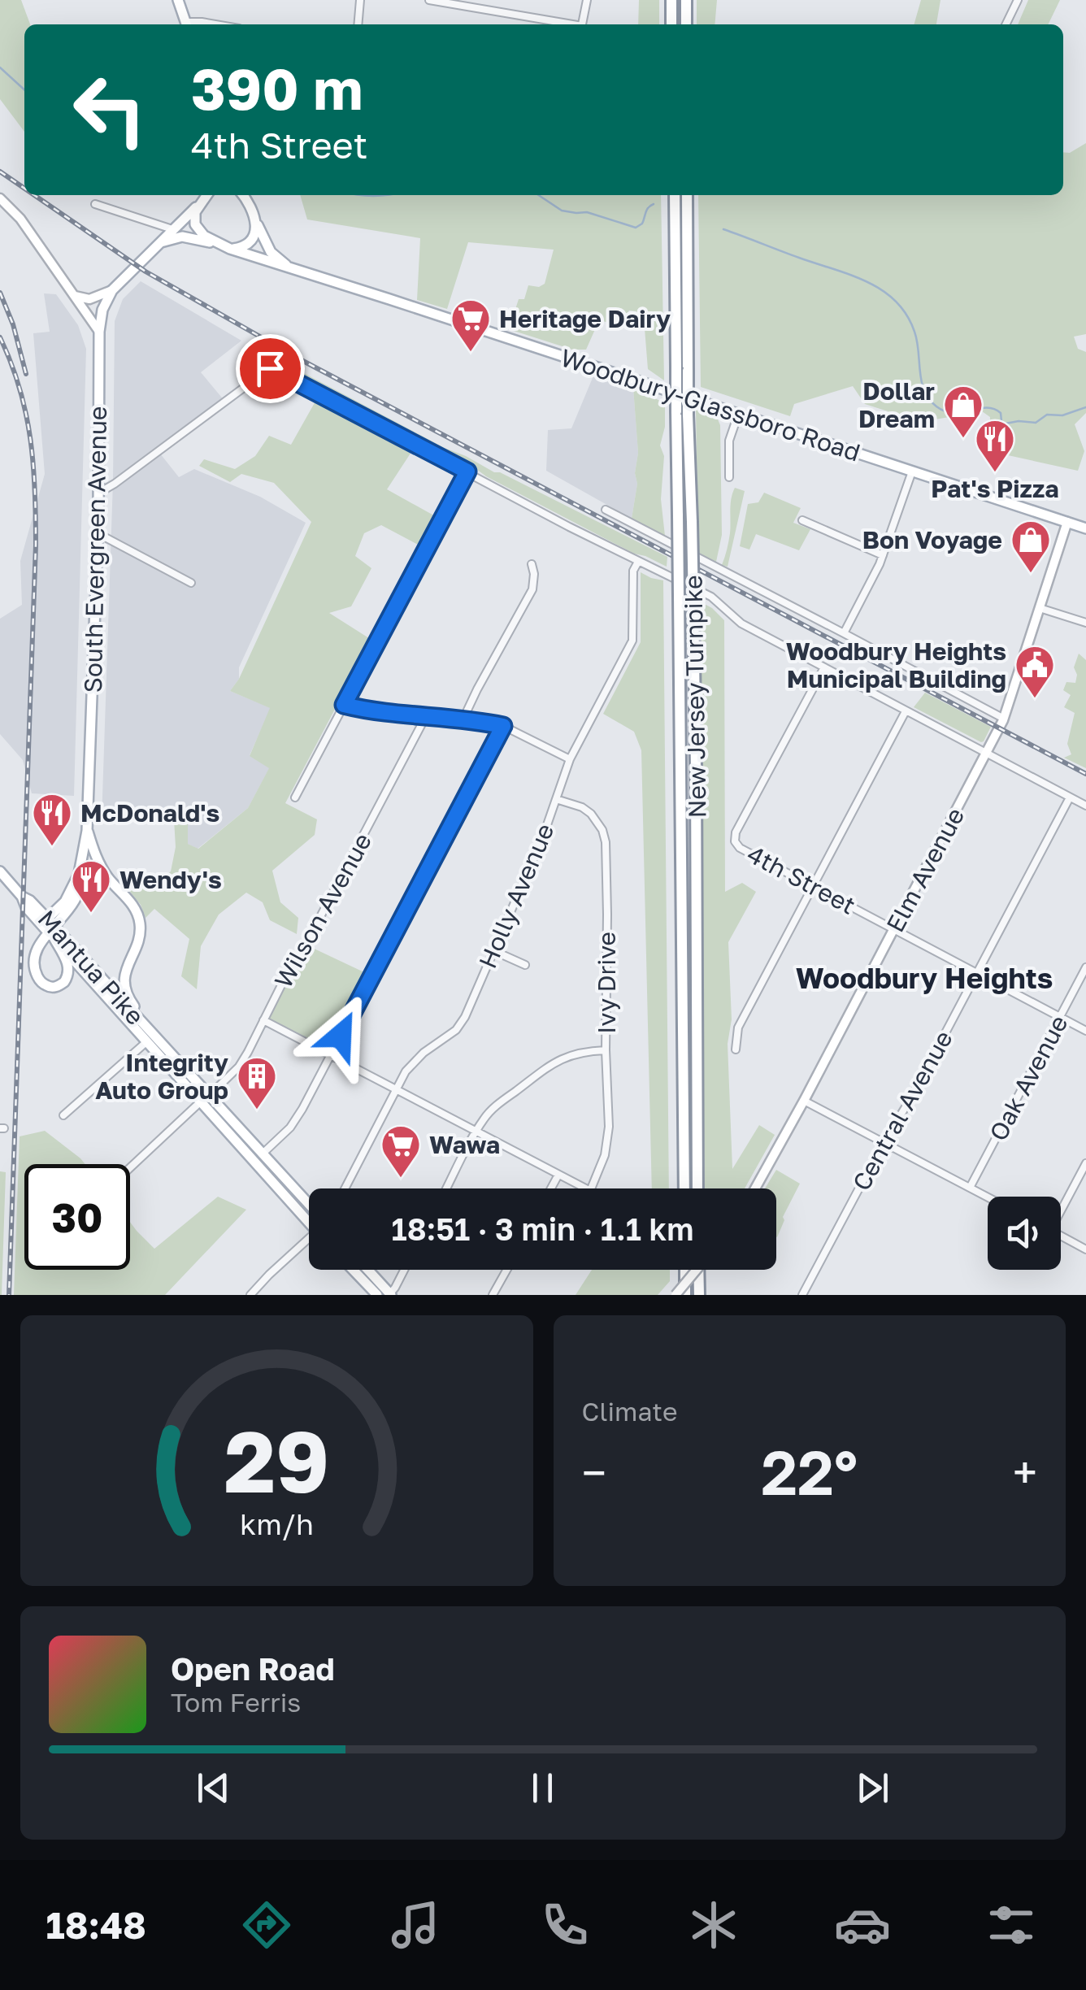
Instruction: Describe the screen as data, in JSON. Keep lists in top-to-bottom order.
{
  "streets": {
    "highway": ["New Jersey Turnpike"],
    "main road": [
      "Woodbury-Glassboro Road",
      "South Evergreen Avenue",
      "Elm Avenue",
      "Mantua Pike"
    ],
    "street": [
      "4th Street",
      "Holly Avenue",
      "Wilson Avenue",
      "Ivy Drive",
      "Oak Avenue",
      "Central Avenue"
    ]
  },
  "crossings": [
    ["Woodbury-Glassboro Road", "Elm Avenue"],
    ["South Evergreen Avenue", "Mantua Pike"],
    ["Elm Avenue", "4th Street"],
    ["4th Street", "Oak Avenue"],
    ["4th Street", "Central Avenue"],
    ["Holly Avenue", "Ivy Drive"],
    ["Wilson Avenue", "Mantua Pike"]
  ],
  "districts": ["Woodbury Heights"],
  "places": {
    "supermarket": ["Heritage Dairy", "Wawa"],
    "shop": ["Dollar Dream", "Bon Voyage"],
    "restaurant": ["Pat's Pizza", "McDonald's", "Wendy's"],
    "public building": ["Woodbury Heights Municipal Building"],
    "building": ["Integrity Auto Group"]
  },
  "page": {
    "turn": ["390 m", "4th Street"],
    "limit": "30",
    "trip": "18:51 · 3 min · 1.1 km",
    "tile": "Climate",
    "heat": ["−", "22°", "+"],
    "song": ["Open Road", "Tom Ferris"],
    "tabs": "18:48",
    "gauge": ["29", "km/h"]
  }
}
